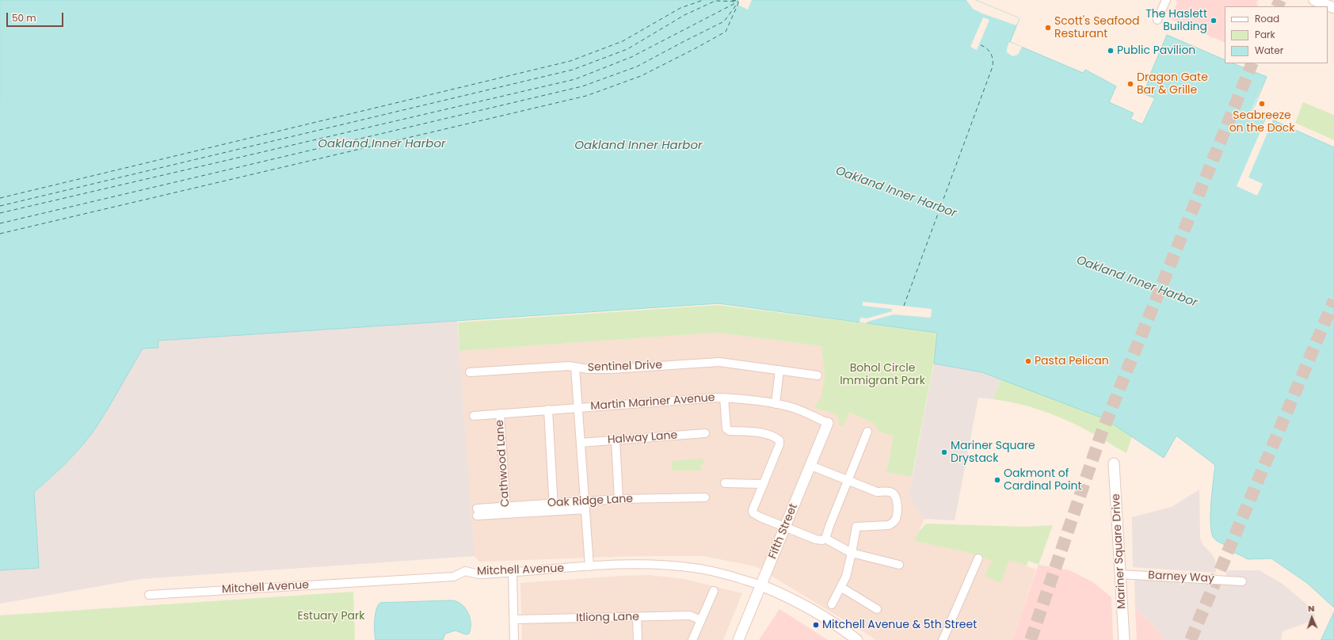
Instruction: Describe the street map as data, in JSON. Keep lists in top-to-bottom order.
{
  "streets": {
    "street": [
      "Sentinel Drive",
      "Martin Mariner Avenue",
      "Halway Lane",
      "Cathwood Lane",
      "Oak Ridge Lane",
      "Fifth Street",
      "Mariner Square Drive",
      "Mitchell Avenue",
      "Barney Way",
      "Itliong Lane"
    ]
  },
  "crossings": [
    ["Martin Mariner Avenue", "Cathwood Lane"],
    ["Martin Mariner Avenue", "Fifth Street"],
    ["Cathwood Lane", "Oak Ridge Lane"],
    ["Fifth Street", "Mitchell Avenue"],
    ["Mariner Square Drive", "Barney Way"]
  ],
  "water": ["Oakland Inner Harbor"],
  "parks": ["Bohol Circle Immigrant Park", "Estuary Park"],
  "places": [
    "The Haslett Building",
    "Scott's Seafood Resturant",
    "Public Pavilion",
    "Dragon Gate Bar & Grille",
    "Seabreeze on the Dock",
    "Pasta Pelican",
    "Mariner Square Drystack",
    "Oakmont of Cardinal Point",
    "Mitchell Avenue & 5th Street"
  ],
  "legend": ["Road", "Park", "Water"],
  "scale_bar": "50 m",
  "north": "top"
}
